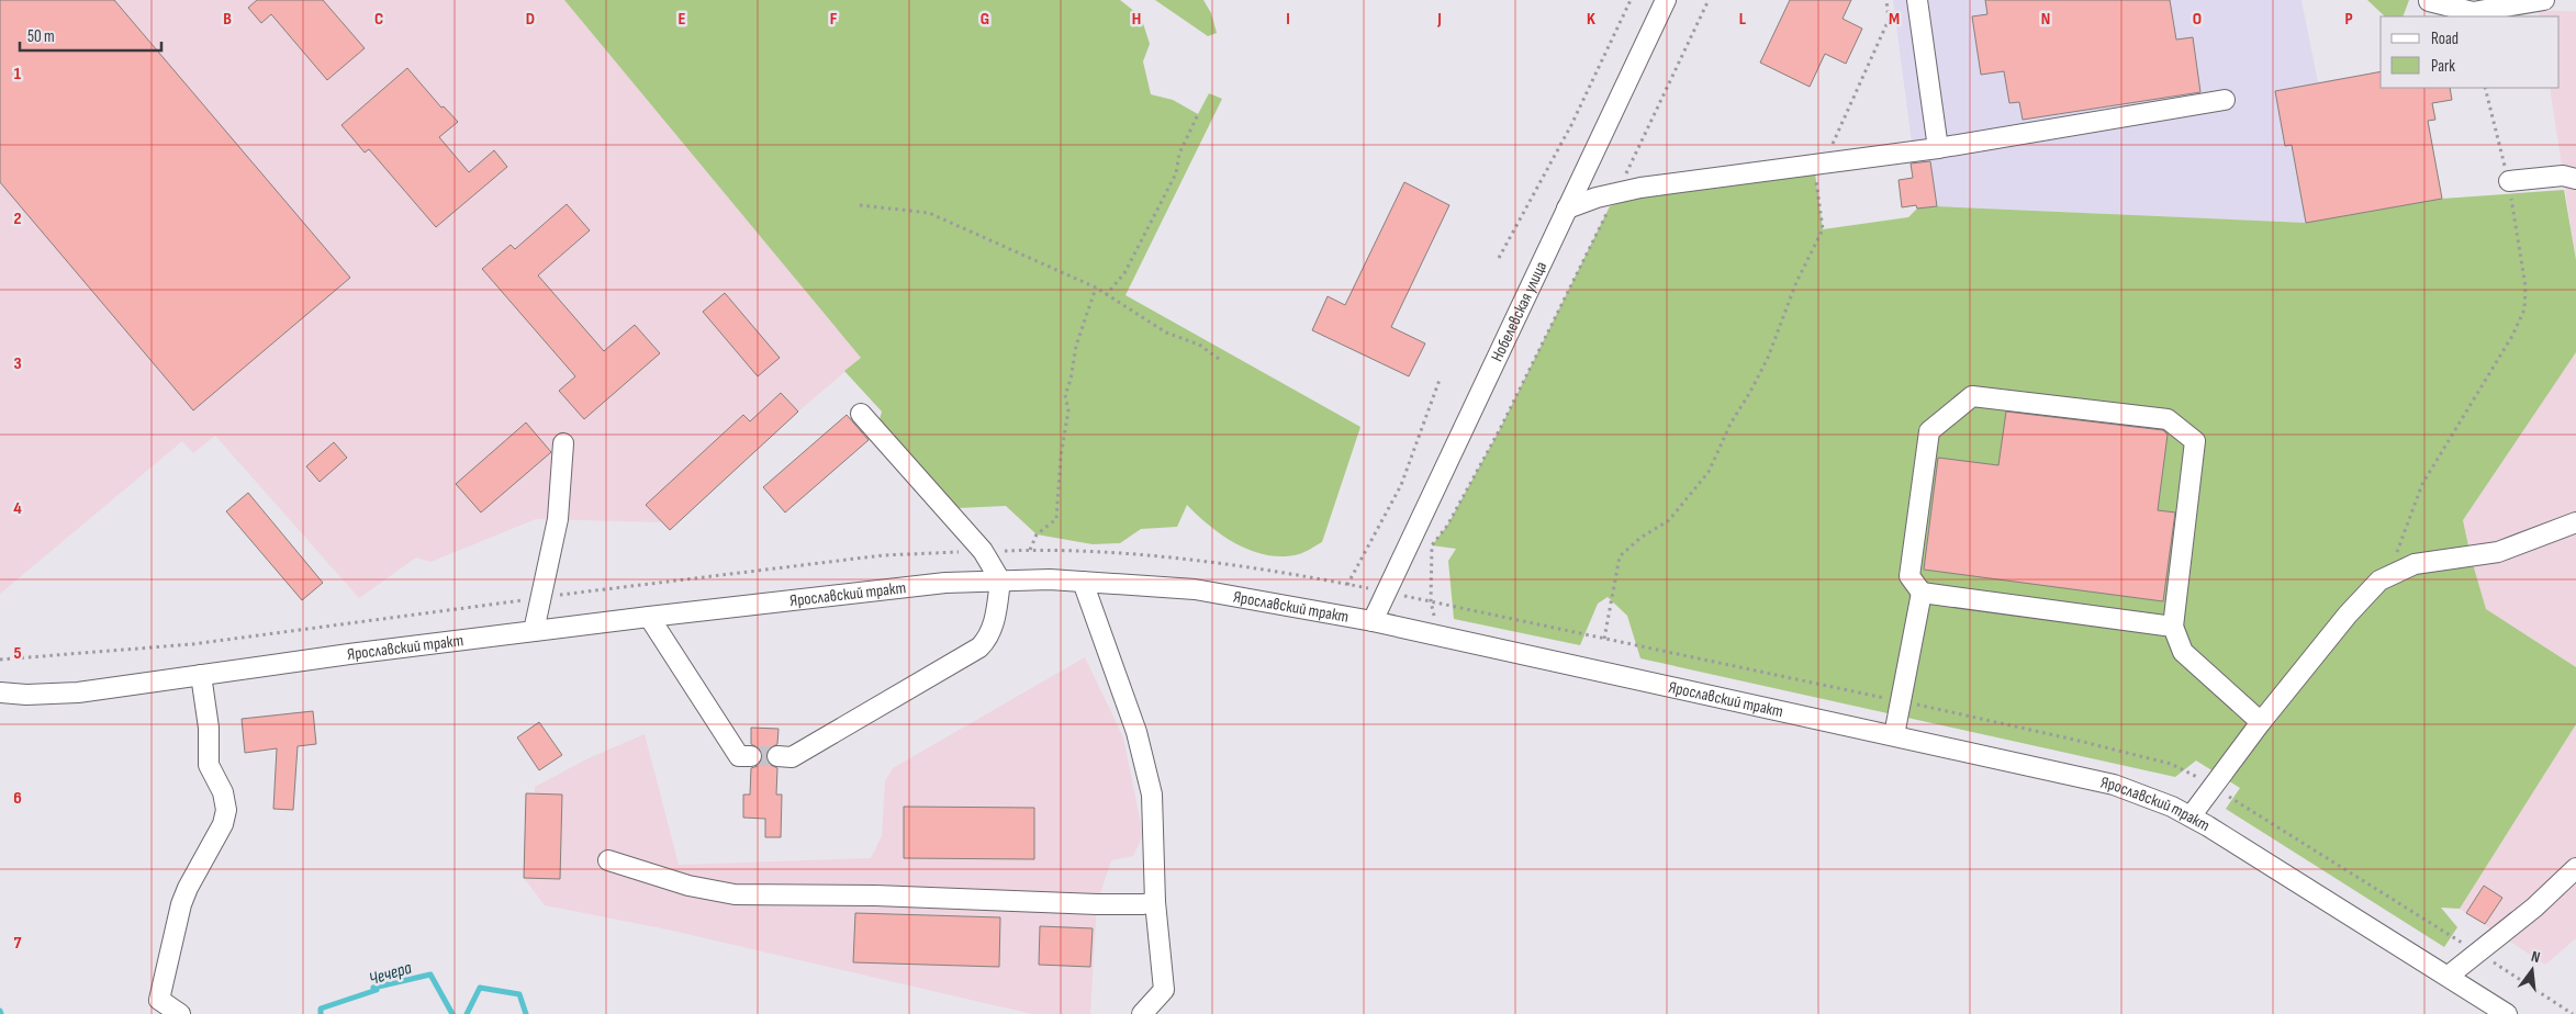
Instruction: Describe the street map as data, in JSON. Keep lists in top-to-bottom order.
{
  "streets": {
    "street": ["Нобелевская улица", "Ярославский тракт"]
  },
  "crossings": [
    ["Нобелевская улица", "Ярославский тракт"]
  ],
  "water": ["Чечера"],
  "legend": ["Road", "Park"],
  "scale_bar": "50 m",
  "north": "top",
  "grid": {
    "columns": [
      "B",
      "C",
      "D",
      "E",
      "F",
      "G",
      "H",
      "I",
      "J",
      "K",
      "L",
      "M",
      "N",
      "O",
      "P"
    ],
    "rows": [
      "1",
      "2",
      "3",
      "4",
      "5",
      "6",
      "7"
    ]
  }
}
